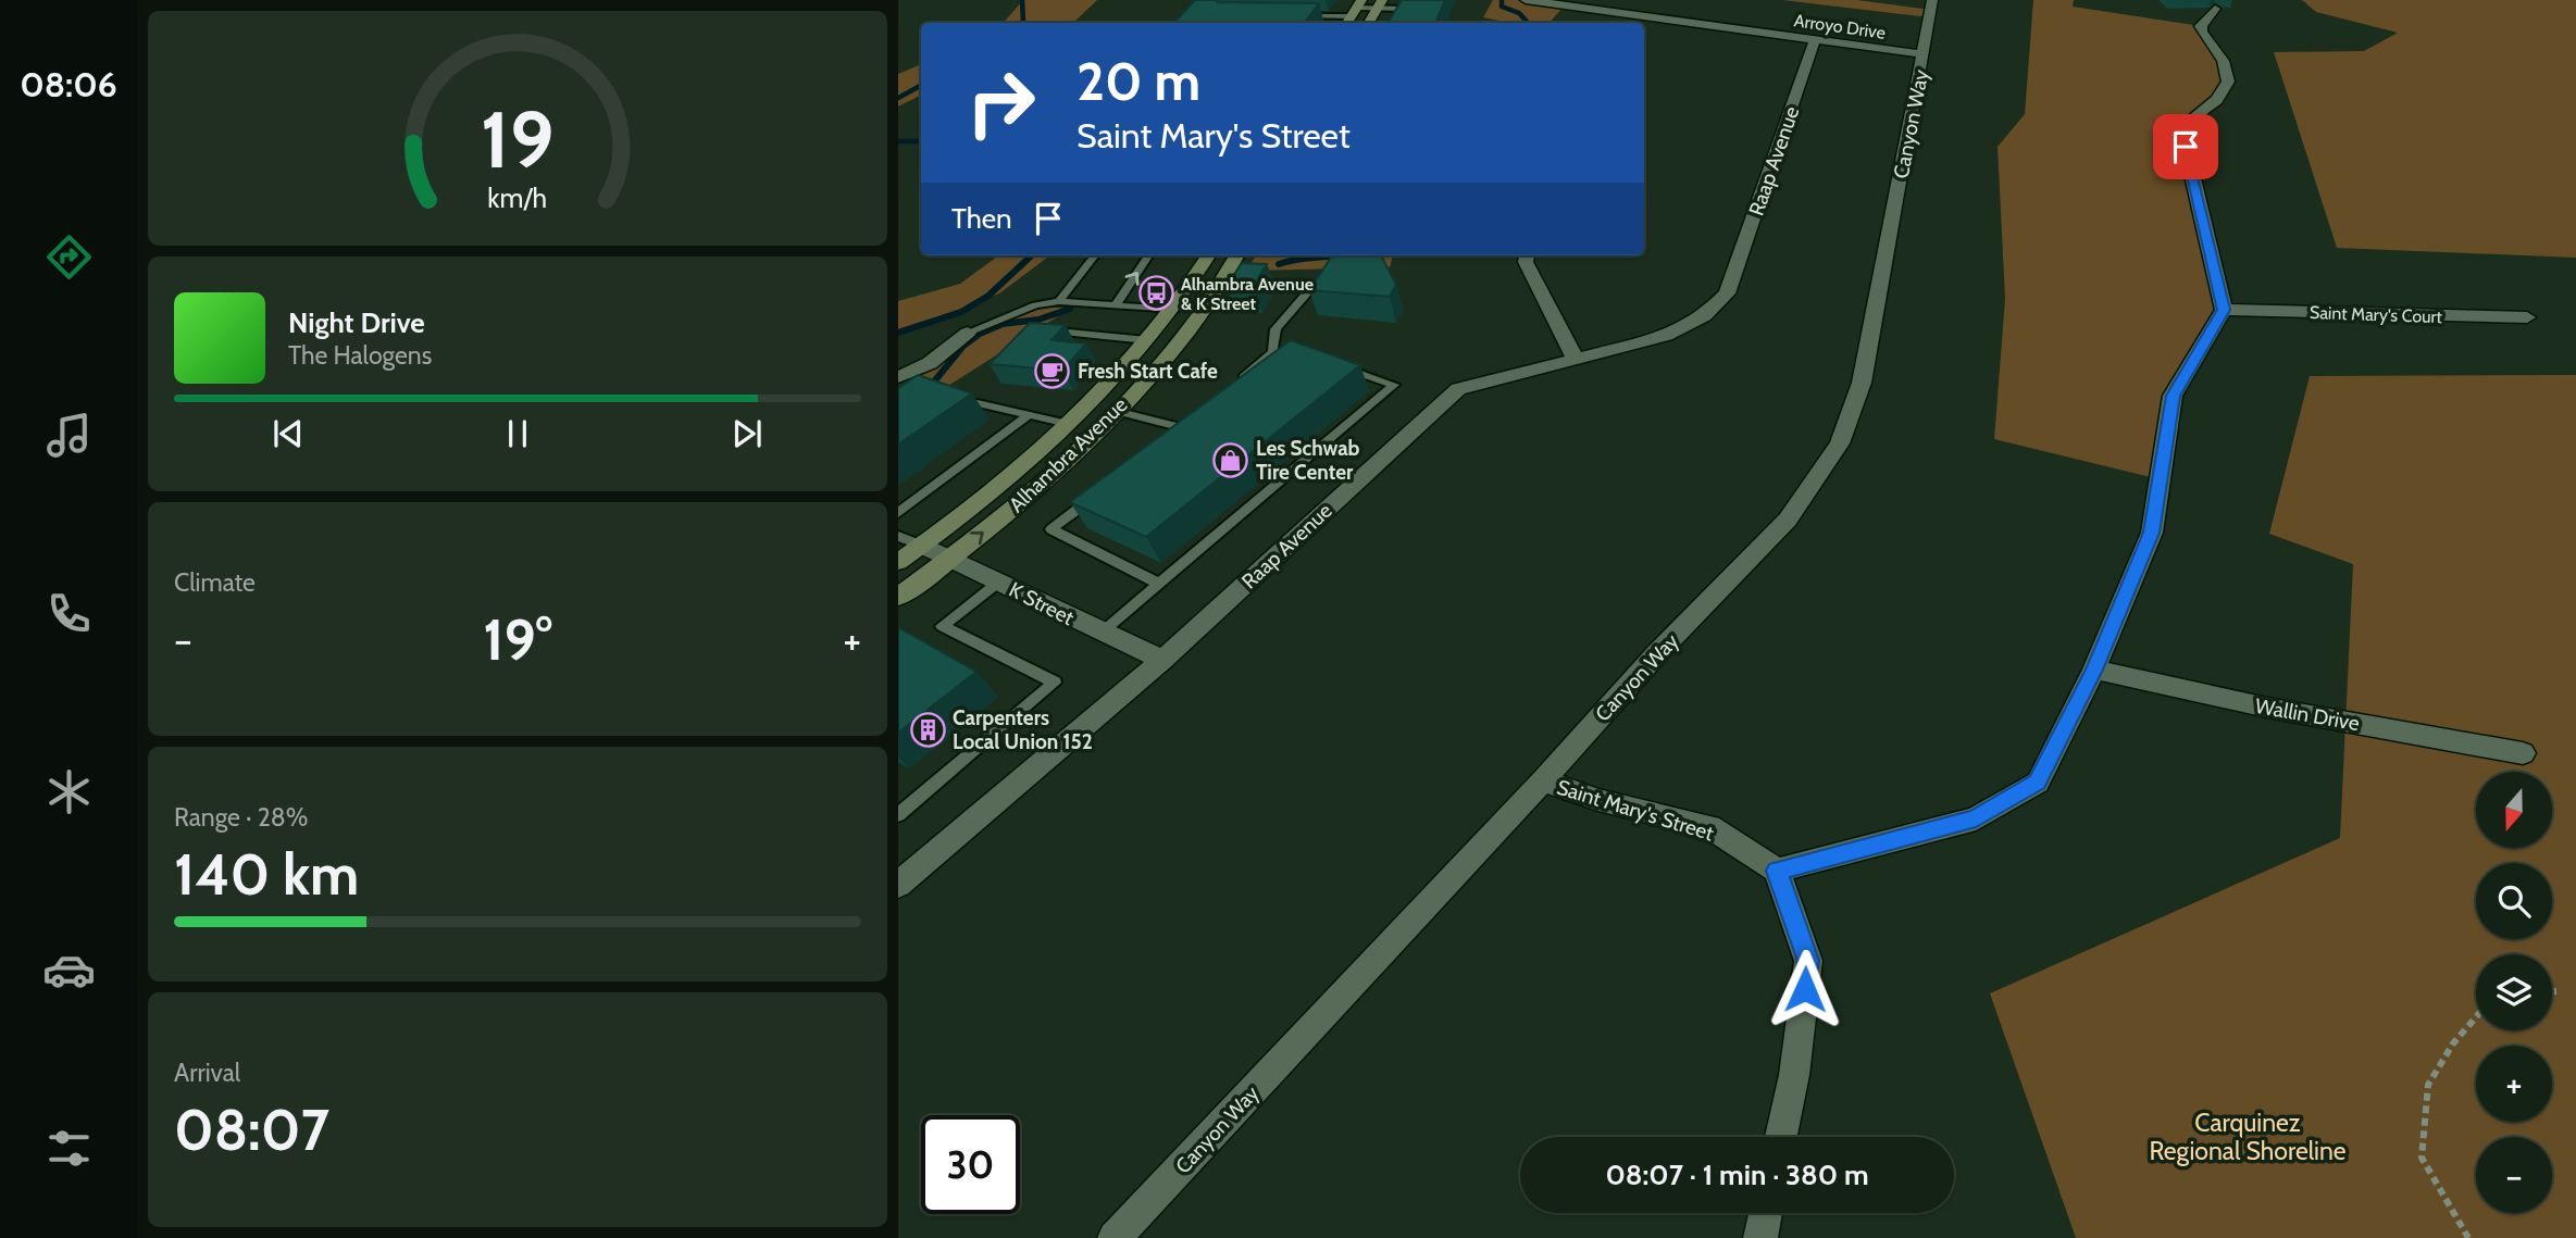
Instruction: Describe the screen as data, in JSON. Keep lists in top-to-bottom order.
{
  "streets": {
    "main road": ["Alhambra Avenue"],
    "street": [
      "Arroyo Drive",
      "Canyon Way",
      "Raap Avenue",
      "Saint Mary's Court",
      "K Street",
      "Wallin Drive",
      "Saint Mary's Street"
    ]
  },
  "crossings": [
    ["Arroyo Drive", "Canyon Way"],
    ["Arroyo Drive", "Raap Avenue"],
    ["Canyon Way", "Saint Mary's Street"],
    ["Raap Avenue", "K Street"],
    ["Alhambra Avenue", "K Street"]
  ],
  "parks": ["Carquinez Regional Shoreline"],
  "places": {
    "bus stop": ["Alhambra Avenue & K Street"],
    "cafe": ["Fresh Start Cafe"],
    "shop": ["Les Schwab Tire Center"],
    "building": ["Carpenters Local Union 152"]
  },
  "north": "bottom",
  "page": {
    "tabs": "08:06",
    "turn": ["20 m", "Saint Mary's Street"],
    "then": "Then",
    "song": ["Night Drive", "The Halogens"],
    "tile": [
      "Climate",
      ["Range · 28%", "140 km"],
      ["Arrival", "08:07"]
    ],
    "heat": ["−", "19°", "+"],
    "map_buttons": ["+", "−"],
    "limit": "30",
    "trip": "08:07 · 1 min · 380 m",
    "gauge": ["19", "km/h"]
  }
}
